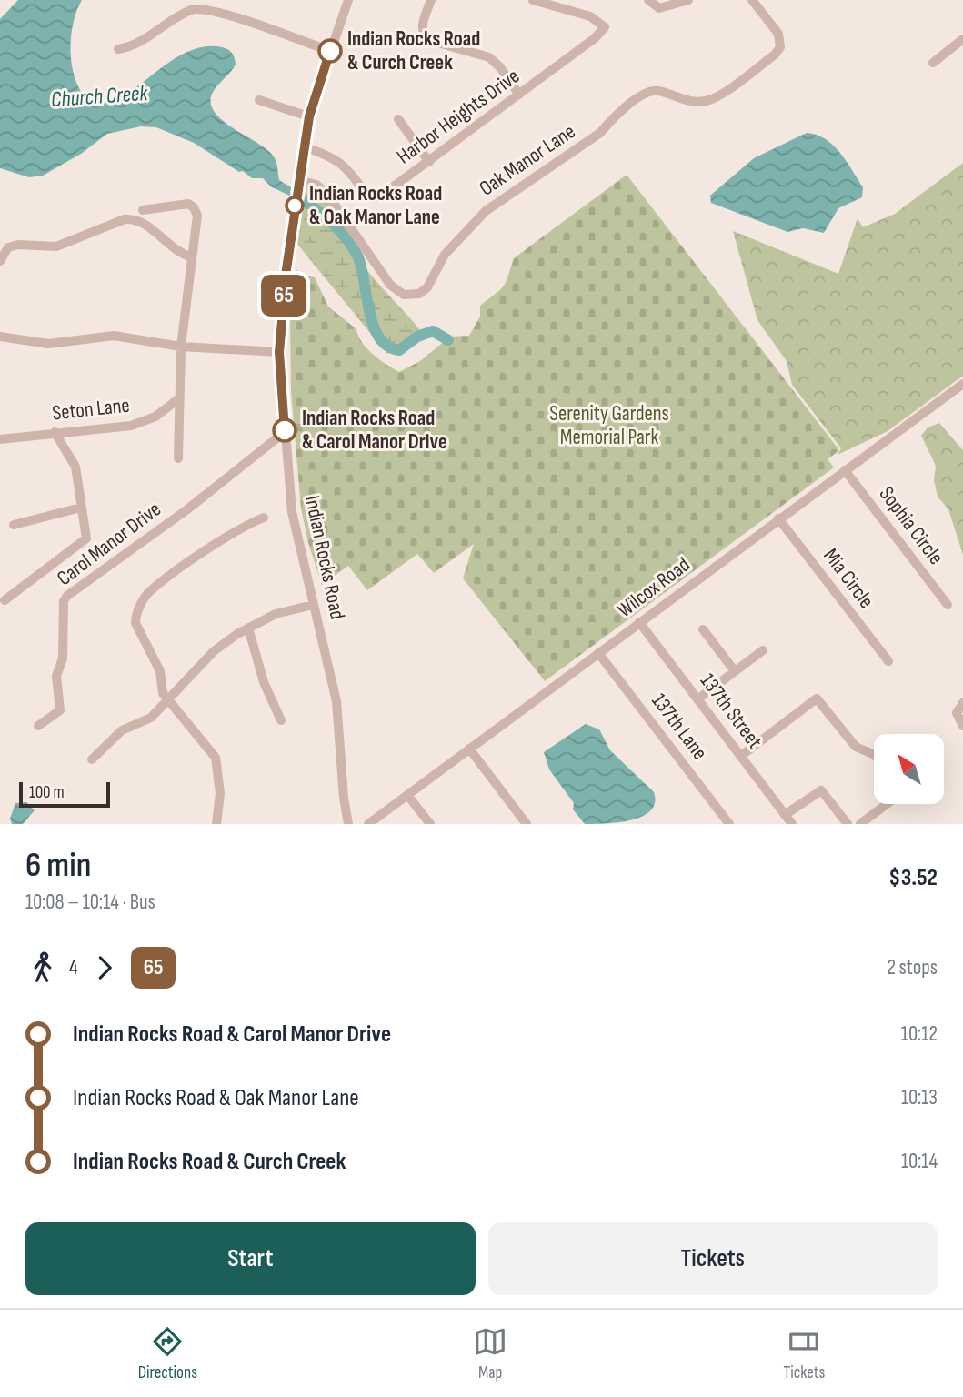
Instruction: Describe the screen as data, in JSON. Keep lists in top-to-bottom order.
{
  "streets": {
    "street": [
      "Harbor Heights Drive",
      "Oak Manor Lane",
      "Seton Lane",
      "Sophia Circle",
      "Carol Manor Drive",
      "Indian Rocks Road",
      "Mia Circle",
      "Wilcox Road",
      "137th Street",
      "137th Lane"
    ]
  },
  "crossings": [
    ["Harbor Heights Drive", "Indian Rocks Road"],
    ["Oak Manor Lane", "Indian Rocks Road"],
    ["Sophia Circle", "Wilcox Road"],
    ["Carol Manor Drive", "Indian Rocks Road"],
    ["Mia Circle", "Wilcox Road"],
    ["Wilcox Road", "137th Street"],
    ["Wilcox Road", "137th Lane"]
  ],
  "water": ["Church Creek"],
  "parks": ["Serenity Gardens Memorial Park"],
  "places": ["Indian Rocks Road & Curch Creek", "Indian Rocks Road & Oak Manor Lane", "Indian Rocks Road & Carol Manor Drive"],
  "lines": ["bus line 65"],
  "scale_bar": "100 m",
  "north": "top left",
  "page": {
    "on_map": "65",
    "scale": "100 m",
    "heading": ["6 min", "10:08 – 10:14 · Bus", "$3.52"],
    "legs": ["4", "65", "2 stops"],
    "list": [
      {
        "name": "Indian Rocks Road & Carol Manor Drive",
        "value": "10:12"
      },
      {
        "name": "Indian Rocks Road & Oak Manor Lane",
        "value": "10:13"
      },
      {
        "name": "Indian Rocks Road & Curch Creek",
        "value": "10:14"
      }
    ],
    "buttons": ["Start", "Tickets"],
    "tabs": ["Directions", "Map", "Tickets"]
  }
}
